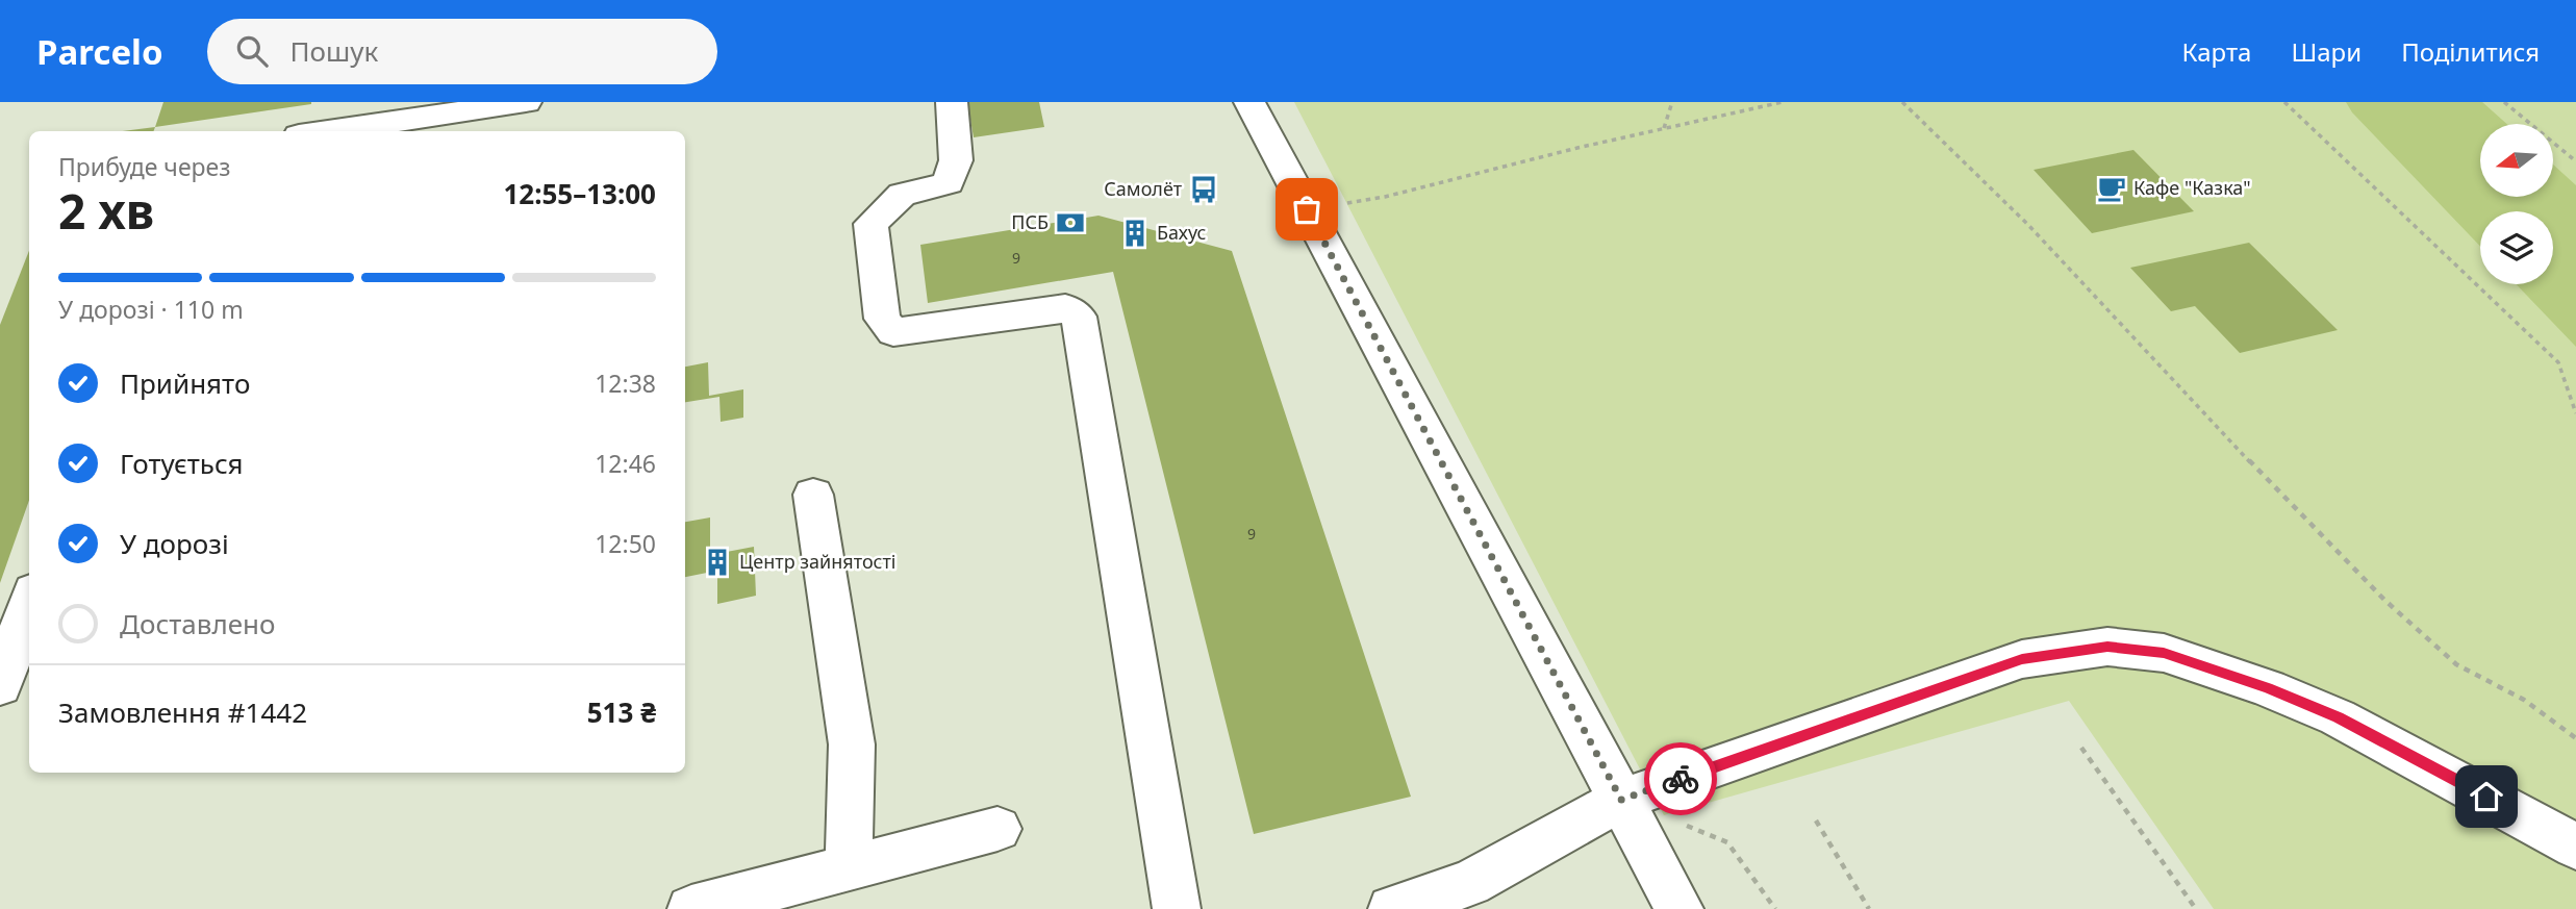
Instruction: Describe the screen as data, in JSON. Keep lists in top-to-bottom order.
{
  "places": {
    "cafe": ["Кафе \"Казка\""],
    "bus stop": ["Самолёт"],
    "bank": ["ПСБ"],
    "building": ["Бахус", "Центр зайнятості"]
  },
  "house_numbers": ["9", "9"],
  "north": "left",
  "page": {
    "header": "Parcelo",
    "search": "Пошук",
    "nav": ["Карта", "Шари", "Поділитися"],
    "heading": ["2 хв", "Прибуде через", "12:55–13:00"],
    "panel": ["Замовлення #1442", "513 ₴"],
    "bar": "У дорозі · 110 m",
    "list": [
      ["Прийнято", "12:38"],
      ["Готується", "12:46"],
      ["У дорозі", "12:50"],
      "Доставлено"
    ]
  }
}
